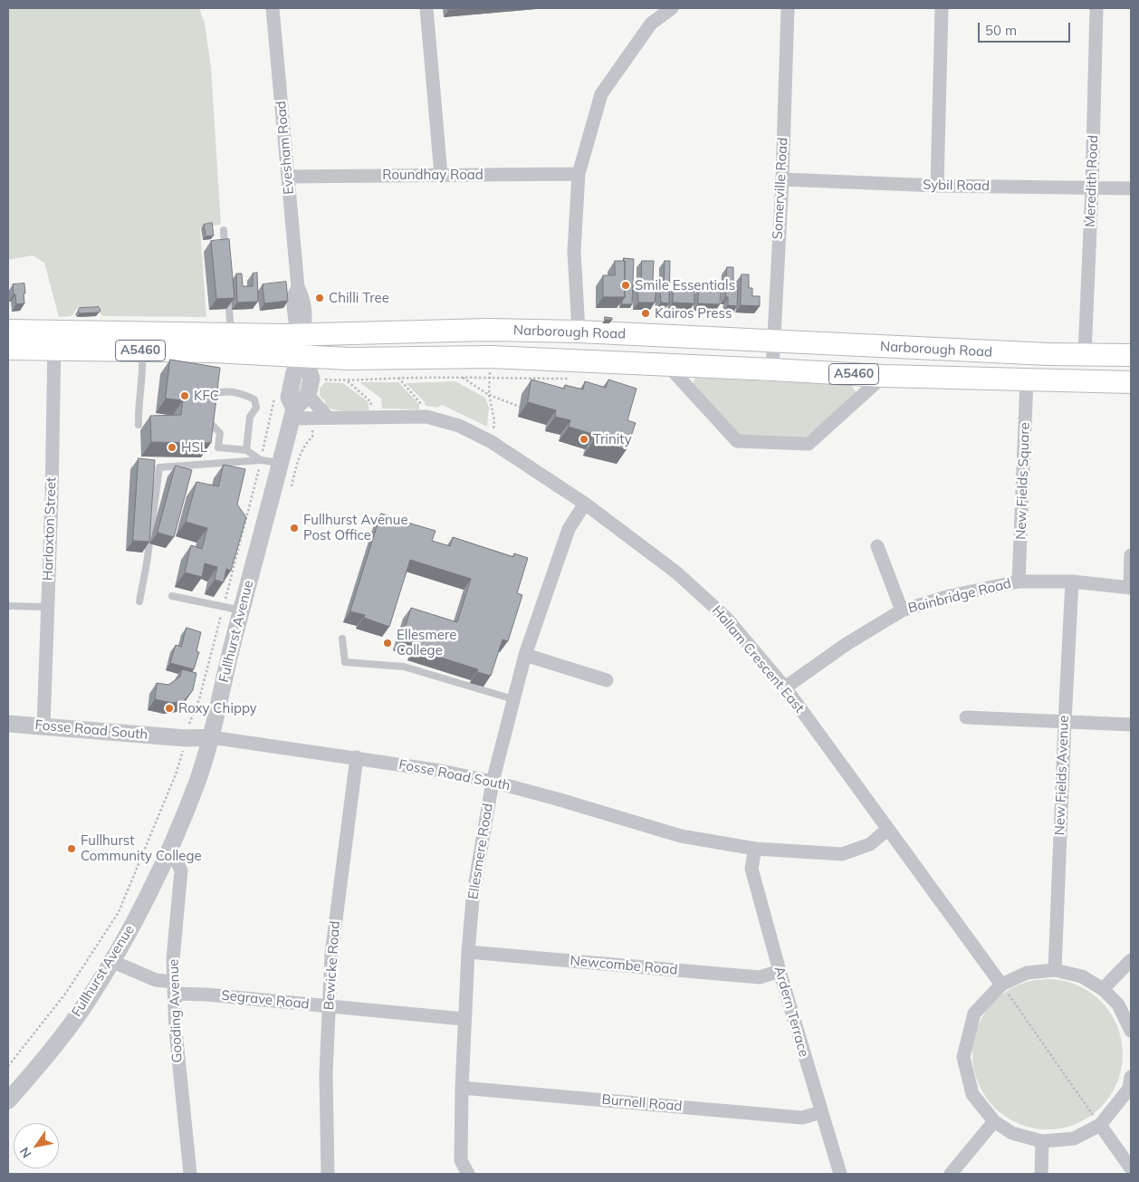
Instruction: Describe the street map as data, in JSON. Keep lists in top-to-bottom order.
{
  "streets": {
    "main road": ["Narborough Road", "A5460"],
    "street": [
      "Evesham Road",
      "Roundhay Road",
      "Meredith Road",
      "Sybil Road",
      "Somerville Road",
      "New Fields Square",
      "Harlaxton Street",
      "Bainbridge Road",
      "Fullhurst Avenue",
      "Hallam Crescent East",
      "Fosse Road South",
      "New Fields Avenue",
      "Ellesmere Road",
      "Bewicke Road",
      "Newcombe Road",
      "Segrave Road",
      "Gooding Avenue",
      "Ardern Terrace",
      "Burnell Road"
    ]
  },
  "crossings": [
    ["Evesham Road", "Roundhay Road"],
    ["Evesham Road", "Narborough Road"],
    ["Evesham Road", "Fullhurst Avenue"],
    ["Meredith Road", "Sybil Road"],
    ["Meredith Road", "Narborough Road"],
    ["Sybil Road", "Somerville Road"],
    ["Somerville Road", "Narborough Road"],
    ["Narborough Road", "New Fields Square"],
    ["Narborough Road", "Harlaxton Street"],
    ["Narborough Road", "Fullhurst Avenue"],
    ["New Fields Square", "Bainbridge Road"],
    ["Harlaxton Street", "Fosse Road South"],
    ["Bainbridge Road", "Hallam Crescent East"],
    ["Bainbridge Road", "New Fields Avenue"],
    ["Fullhurst Avenue", "Hallam Crescent East"],
    ["Fullhurst Avenue", "Fosse Road South"],
    ["Fullhurst Avenue", "Segrave Road"],
    ["Fullhurst Avenue", "Gooding Avenue"],
    ["Hallam Crescent East", "Fosse Road South"],
    ["Hallam Crescent East", "Ellesmere Road"],
    ["Fosse Road South", "Ellesmere Road"],
    ["Fosse Road South", "Bewicke Road"],
    ["Fosse Road South", "Ardern Terrace"],
    ["Ellesmere Road", "Newcombe Road"],
    ["Ellesmere Road", "Segrave Road"],
    ["Ellesmere Road", "Burnell Road"],
    ["Bewicke Road", "Segrave Road"],
    ["Newcombe Road", "Ardern Terrace"],
    ["Segrave Road", "Gooding Avenue"],
    ["Ardern Terrace", "Burnell Road"]
  ],
  "places": [
    "Smile Essentials",
    "Chilli Tree",
    "Kairos Press",
    "KFC",
    "Trinity",
    "HSL",
    "Fullhurst Avenue Post Office",
    "Ellesmere College",
    "Roxy Chippy",
    "Fullhurst Community College"
  ],
  "scale_bar": "50 m",
  "north": "bottom left"
}
